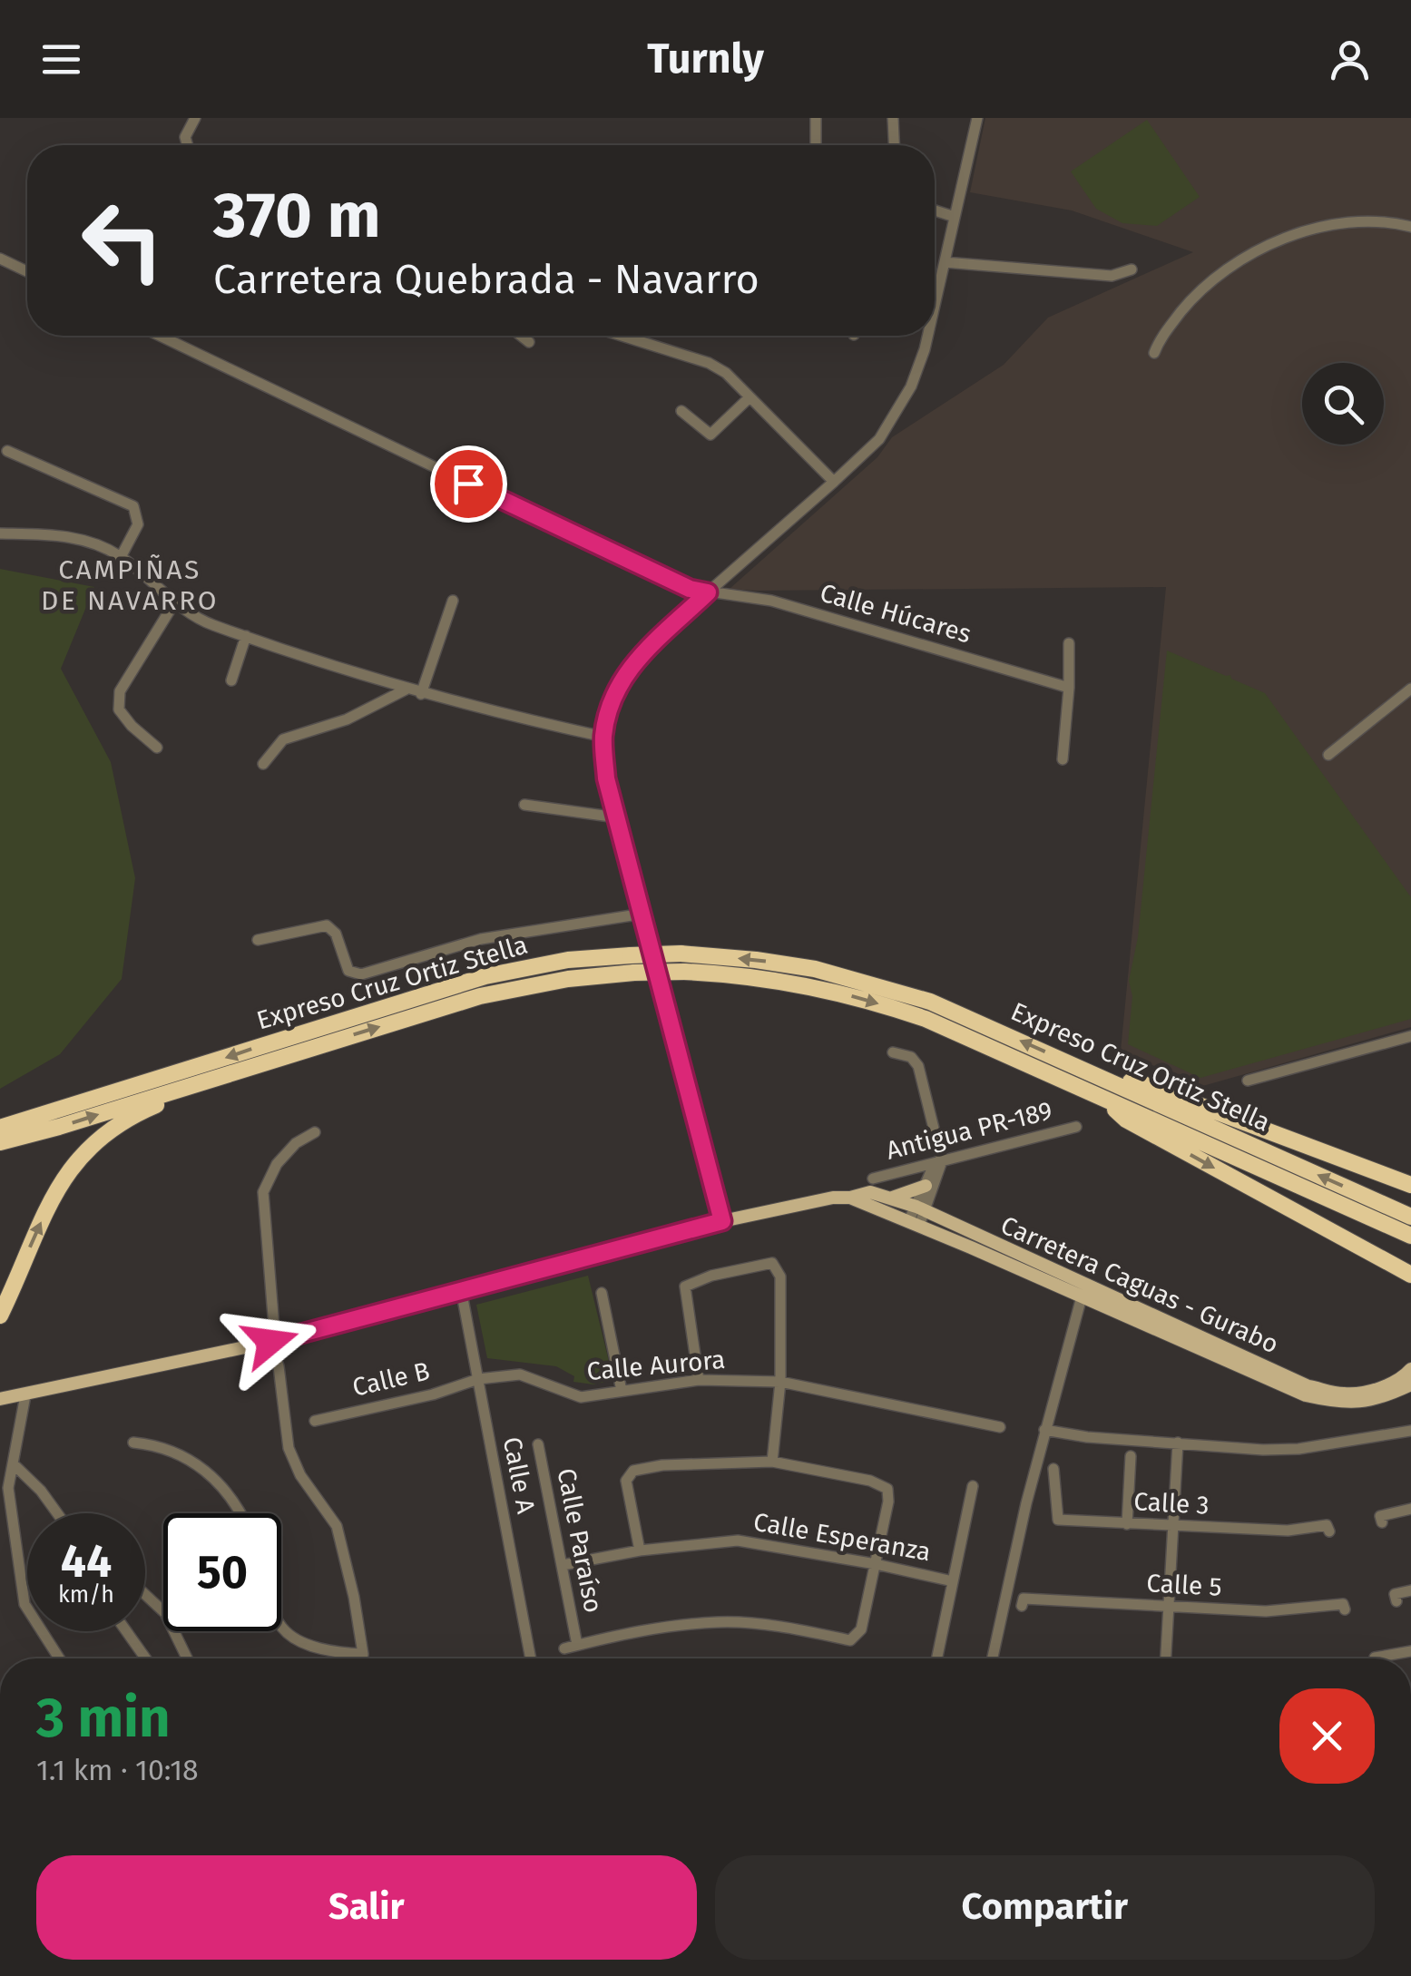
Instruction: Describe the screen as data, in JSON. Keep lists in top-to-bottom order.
{
  "streets": {
    "highway": ["Expreso Cruz Ortiz Stella"],
    "main road": ["Carretera Caguas - Gurabo"],
    "street": [
      "Calle Húcares",
      "Antigua PR-189",
      "Calle Aurora",
      "Calle B",
      "Calle A",
      "Calle 3",
      "Calle Esperanza",
      "Calle Paraíso",
      "Calle 5"
    ]
  },
  "crossings": [
    ["Carretera Caguas - Gurabo", "Calle A"],
    ["Calle Aurora", "Calle B"],
    ["Calle Aurora", "Calle A"],
    ["Calle B", "Calle A"],
    ["Calle Esperanza", "Calle Paraíso"]
  ],
  "districts": ["CAMPIÑAS DE NAVARRO"],
  "page": {
    "header": "Turnly",
    "turn": ["370 m", "Carretera Quebrada - Navarro"],
    "speed": "44 km/h",
    "limit": "50",
    "heading": ["3 min", "1.1 km · 10:18"],
    "buttons": ["Salir", "Compartir"]
  }
}
